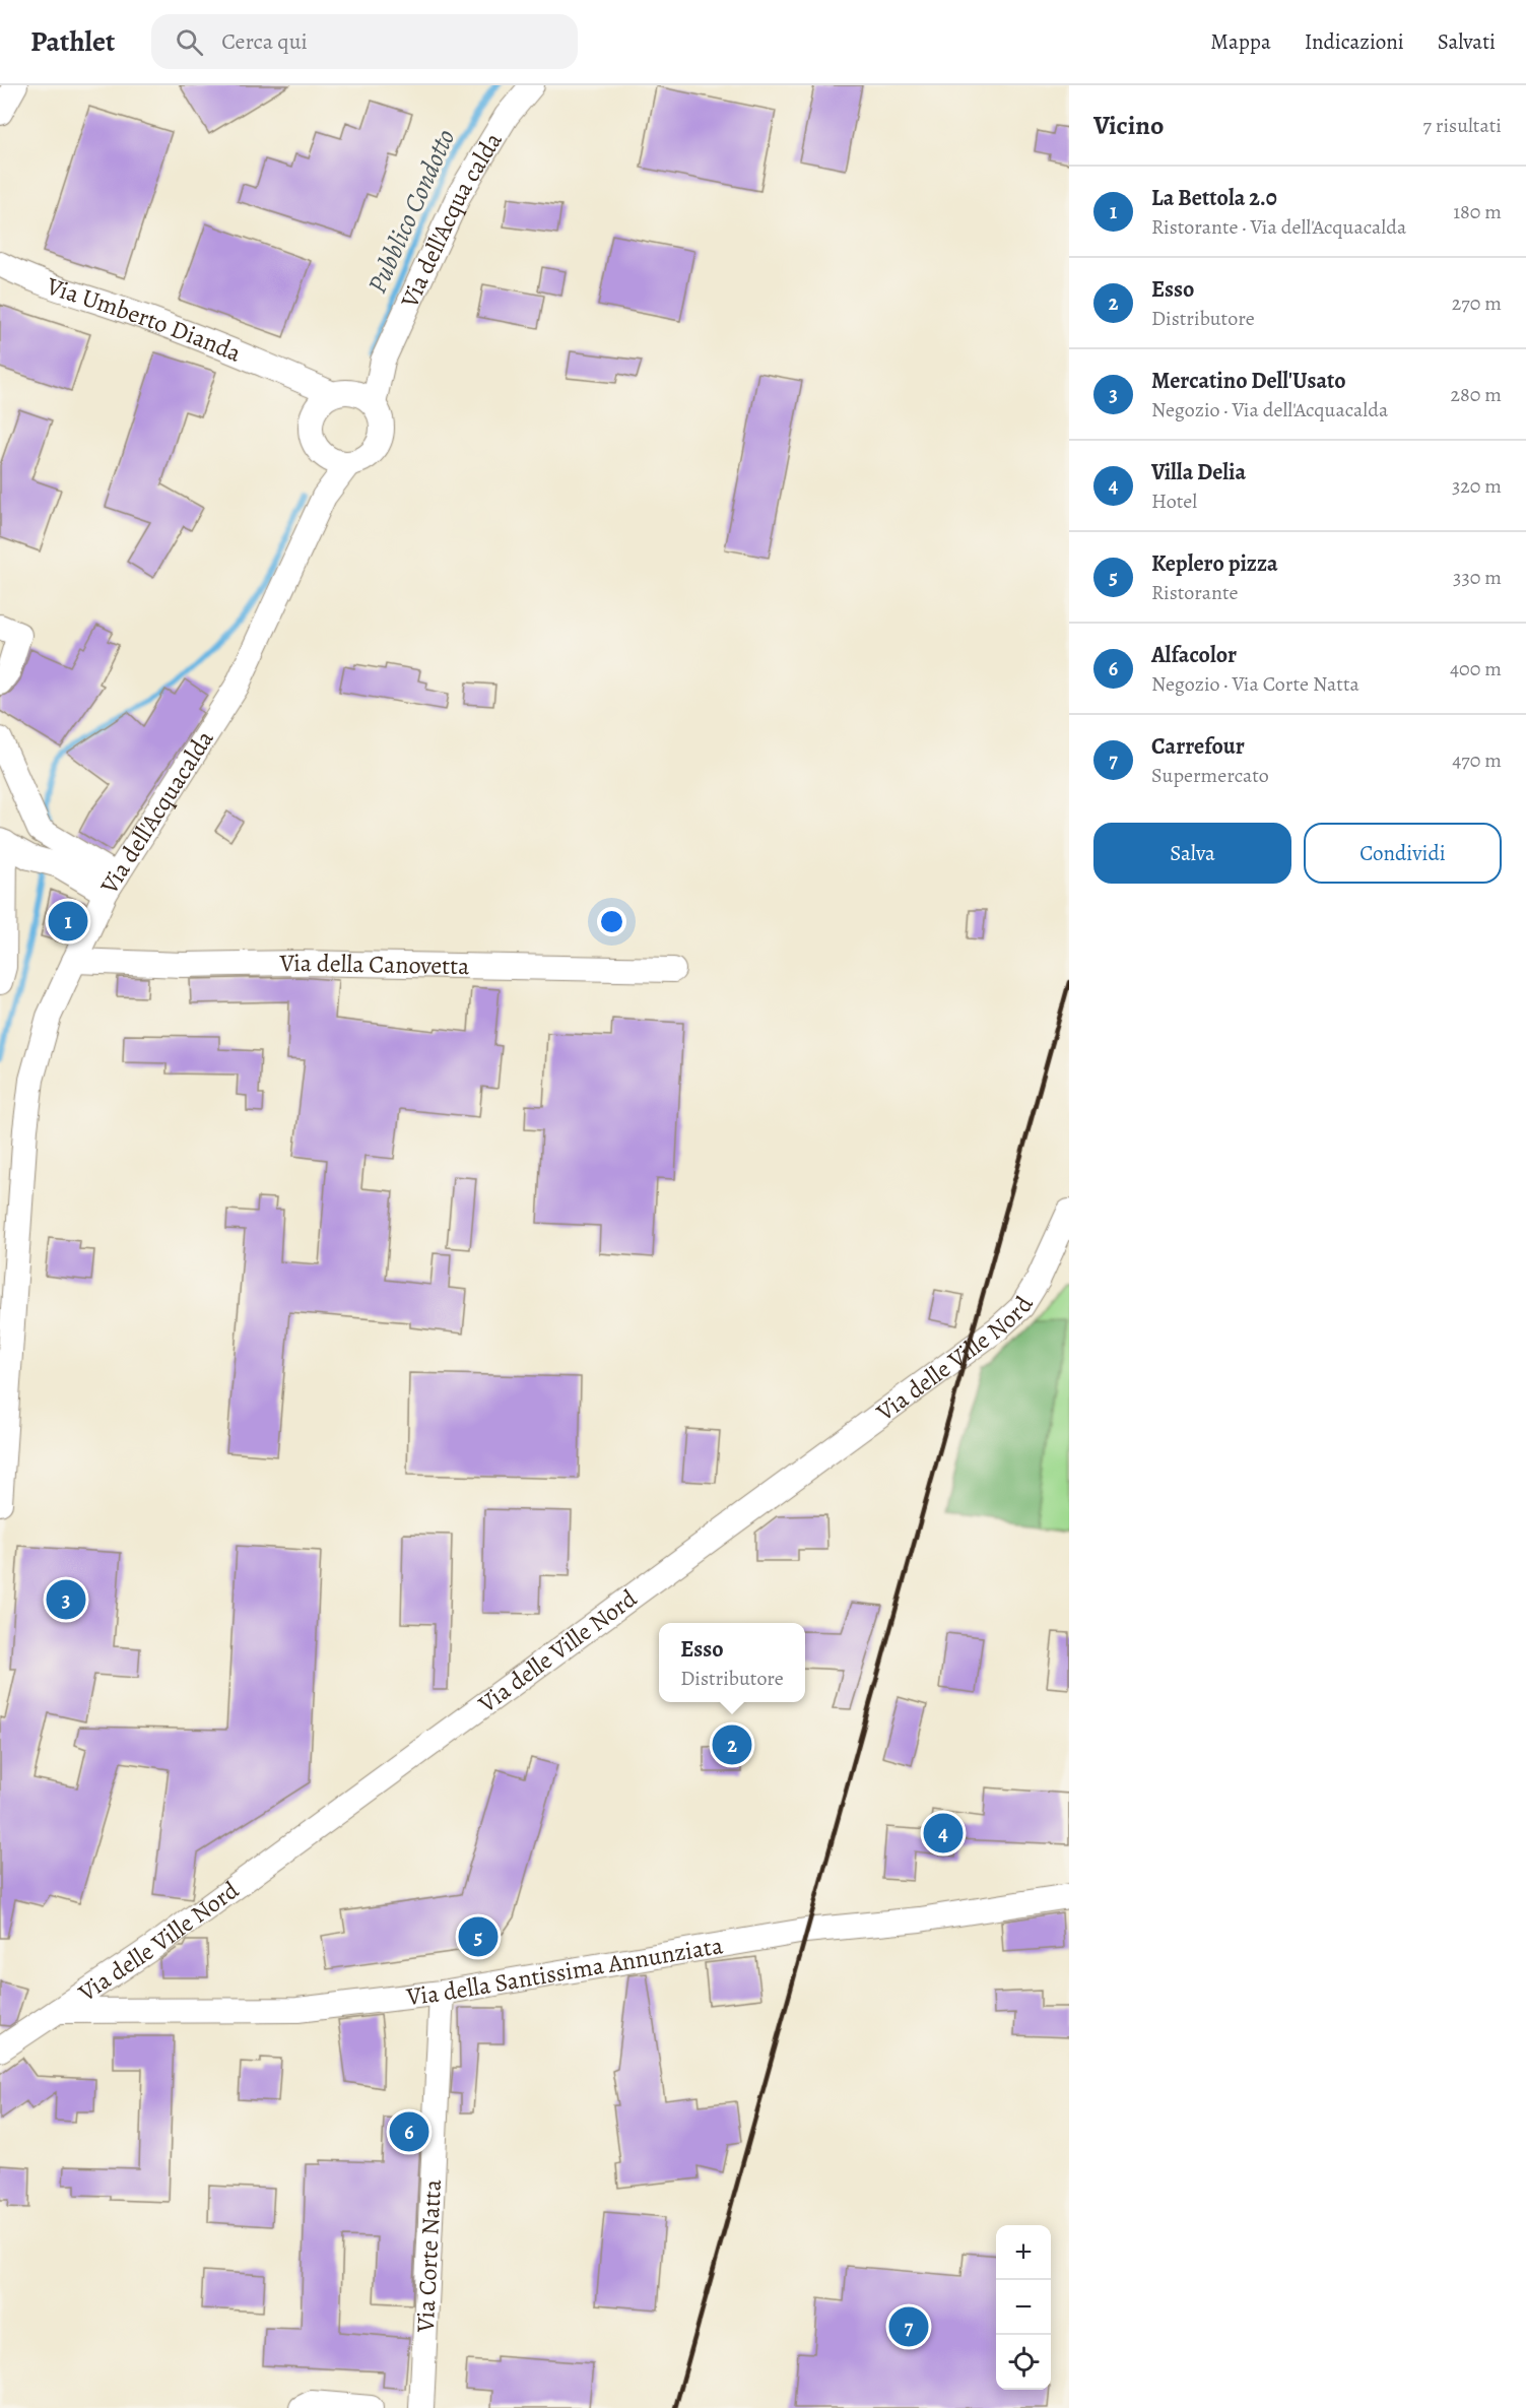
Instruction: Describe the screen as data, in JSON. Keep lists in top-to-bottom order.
{
  "streets": {
    "street": [
      "Via dell'Acqua calda",
      "Via Umberto Dianda",
      "Via dell'Acquacalda",
      "Via della Canovetta",
      "Via delle Ville Nord",
      "Via della Santissima Annunziata",
      "Via Corte Natta"
    ]
  },
  "crossings": [
    ["Via dell'Acqua calda", "Via Umberto Dianda"],
    ["Via dell'Acqua calda", "Via dell'Acquacalda"],
    ["Via Umberto Dianda", "Via dell'Acquacalda"],
    ["Via dell'Acquacalda", "Via della Canovetta"],
    ["Via delle Ville Nord", "Via della Santissima Annunziata"],
    ["Via della Santissima Annunziata", "Via Corte Natta"]
  ],
  "water": ["Pubblico Condotto"],
  "page": {
    "header": "Pathlet",
    "search": "Cerca qui",
    "nav": ["Mappa", "Indicazioni", "Salvati"],
    "heading": ["Vicino", "7 risultati"],
    "list": [
      {
        "mark": "1",
        "name": "La Bettola 2.0",
        "note": "Ristorante · Via dell'Acquacalda",
        "value": "180 m"
      },
      {
        "mark": "2",
        "name": "Esso",
        "note": "Distributore",
        "value": "270 m"
      },
      {
        "mark": "3",
        "name": "Mercatino Dell'Usato",
        "note": "Negozio · Via dell'Acquacalda",
        "value": "280 m"
      },
      {
        "mark": "4",
        "name": "Villa Delia",
        "note": "Hotel",
        "value": "320 m"
      },
      {
        "mark": "5",
        "name": "Keplero pizza",
        "note": "Ristorante",
        "value": "330 m"
      },
      {
        "mark": "6",
        "name": "Alfacolor",
        "note": "Negozio · Via Corte Natta",
        "value": "400 m"
      },
      {
        "mark": "7",
        "name": "Carrefour",
        "note": "Supermercato",
        "value": "470 m"
      }
    ],
    "buttons": ["Salva", "Condividi"],
    "pins": [
      "1",
      "3",
      "2",
      "4",
      "5",
      "6",
      "7"
    ],
    "popup": ["Esso", "Distributore"],
    "map_buttons": ["+", "−"]
  }
}
